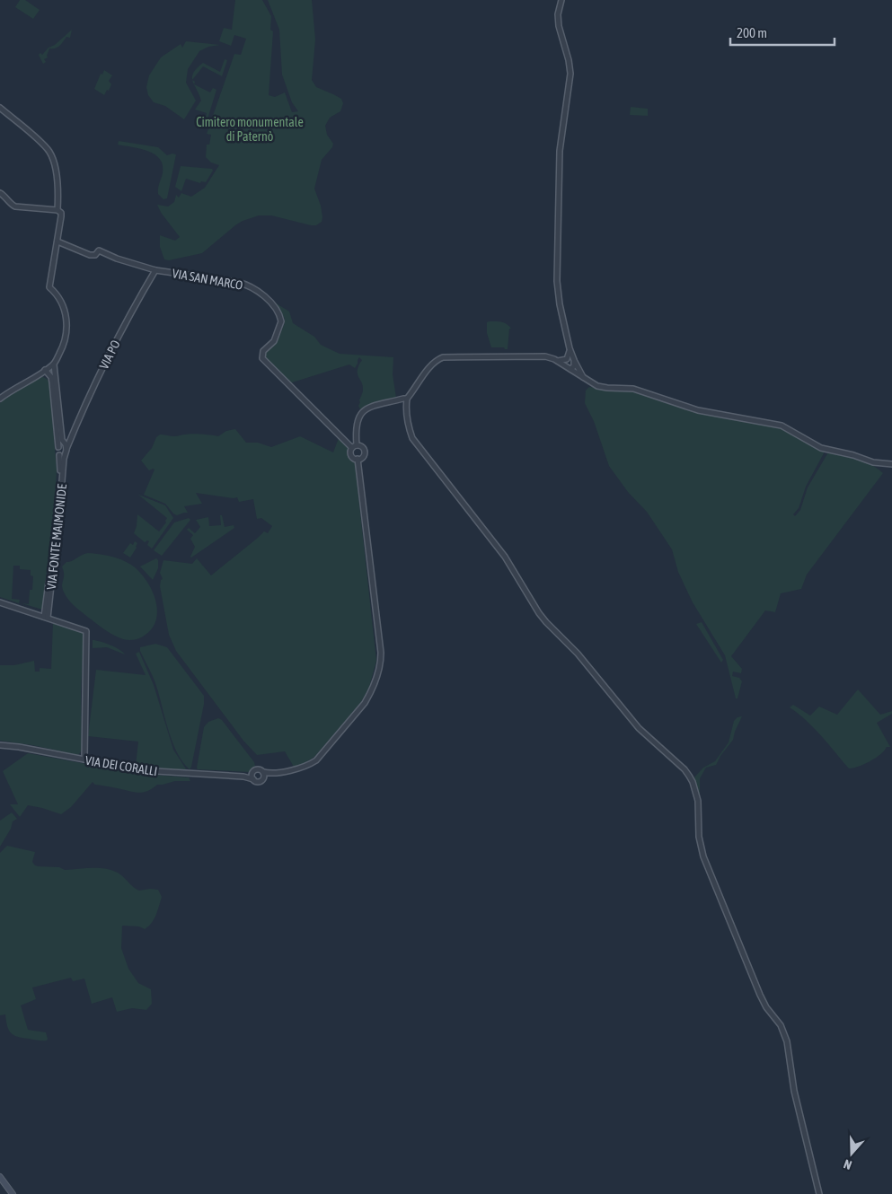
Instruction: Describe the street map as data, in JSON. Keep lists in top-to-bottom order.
{
  "streets": {
    "street": [
      "VIA SAN MARCO",
      "VIA PO",
      "VIA FONTE MAIMONIDE",
      "VIA DEI CORALLI"
    ]
  },
  "crossings": [
    ["VIA SAN MARCO", "VIA PO"]
  ],
  "parks": ["Cimitero monumentale di Paternò"],
  "scale_bar": "200 m",
  "north": "bottom"
}
